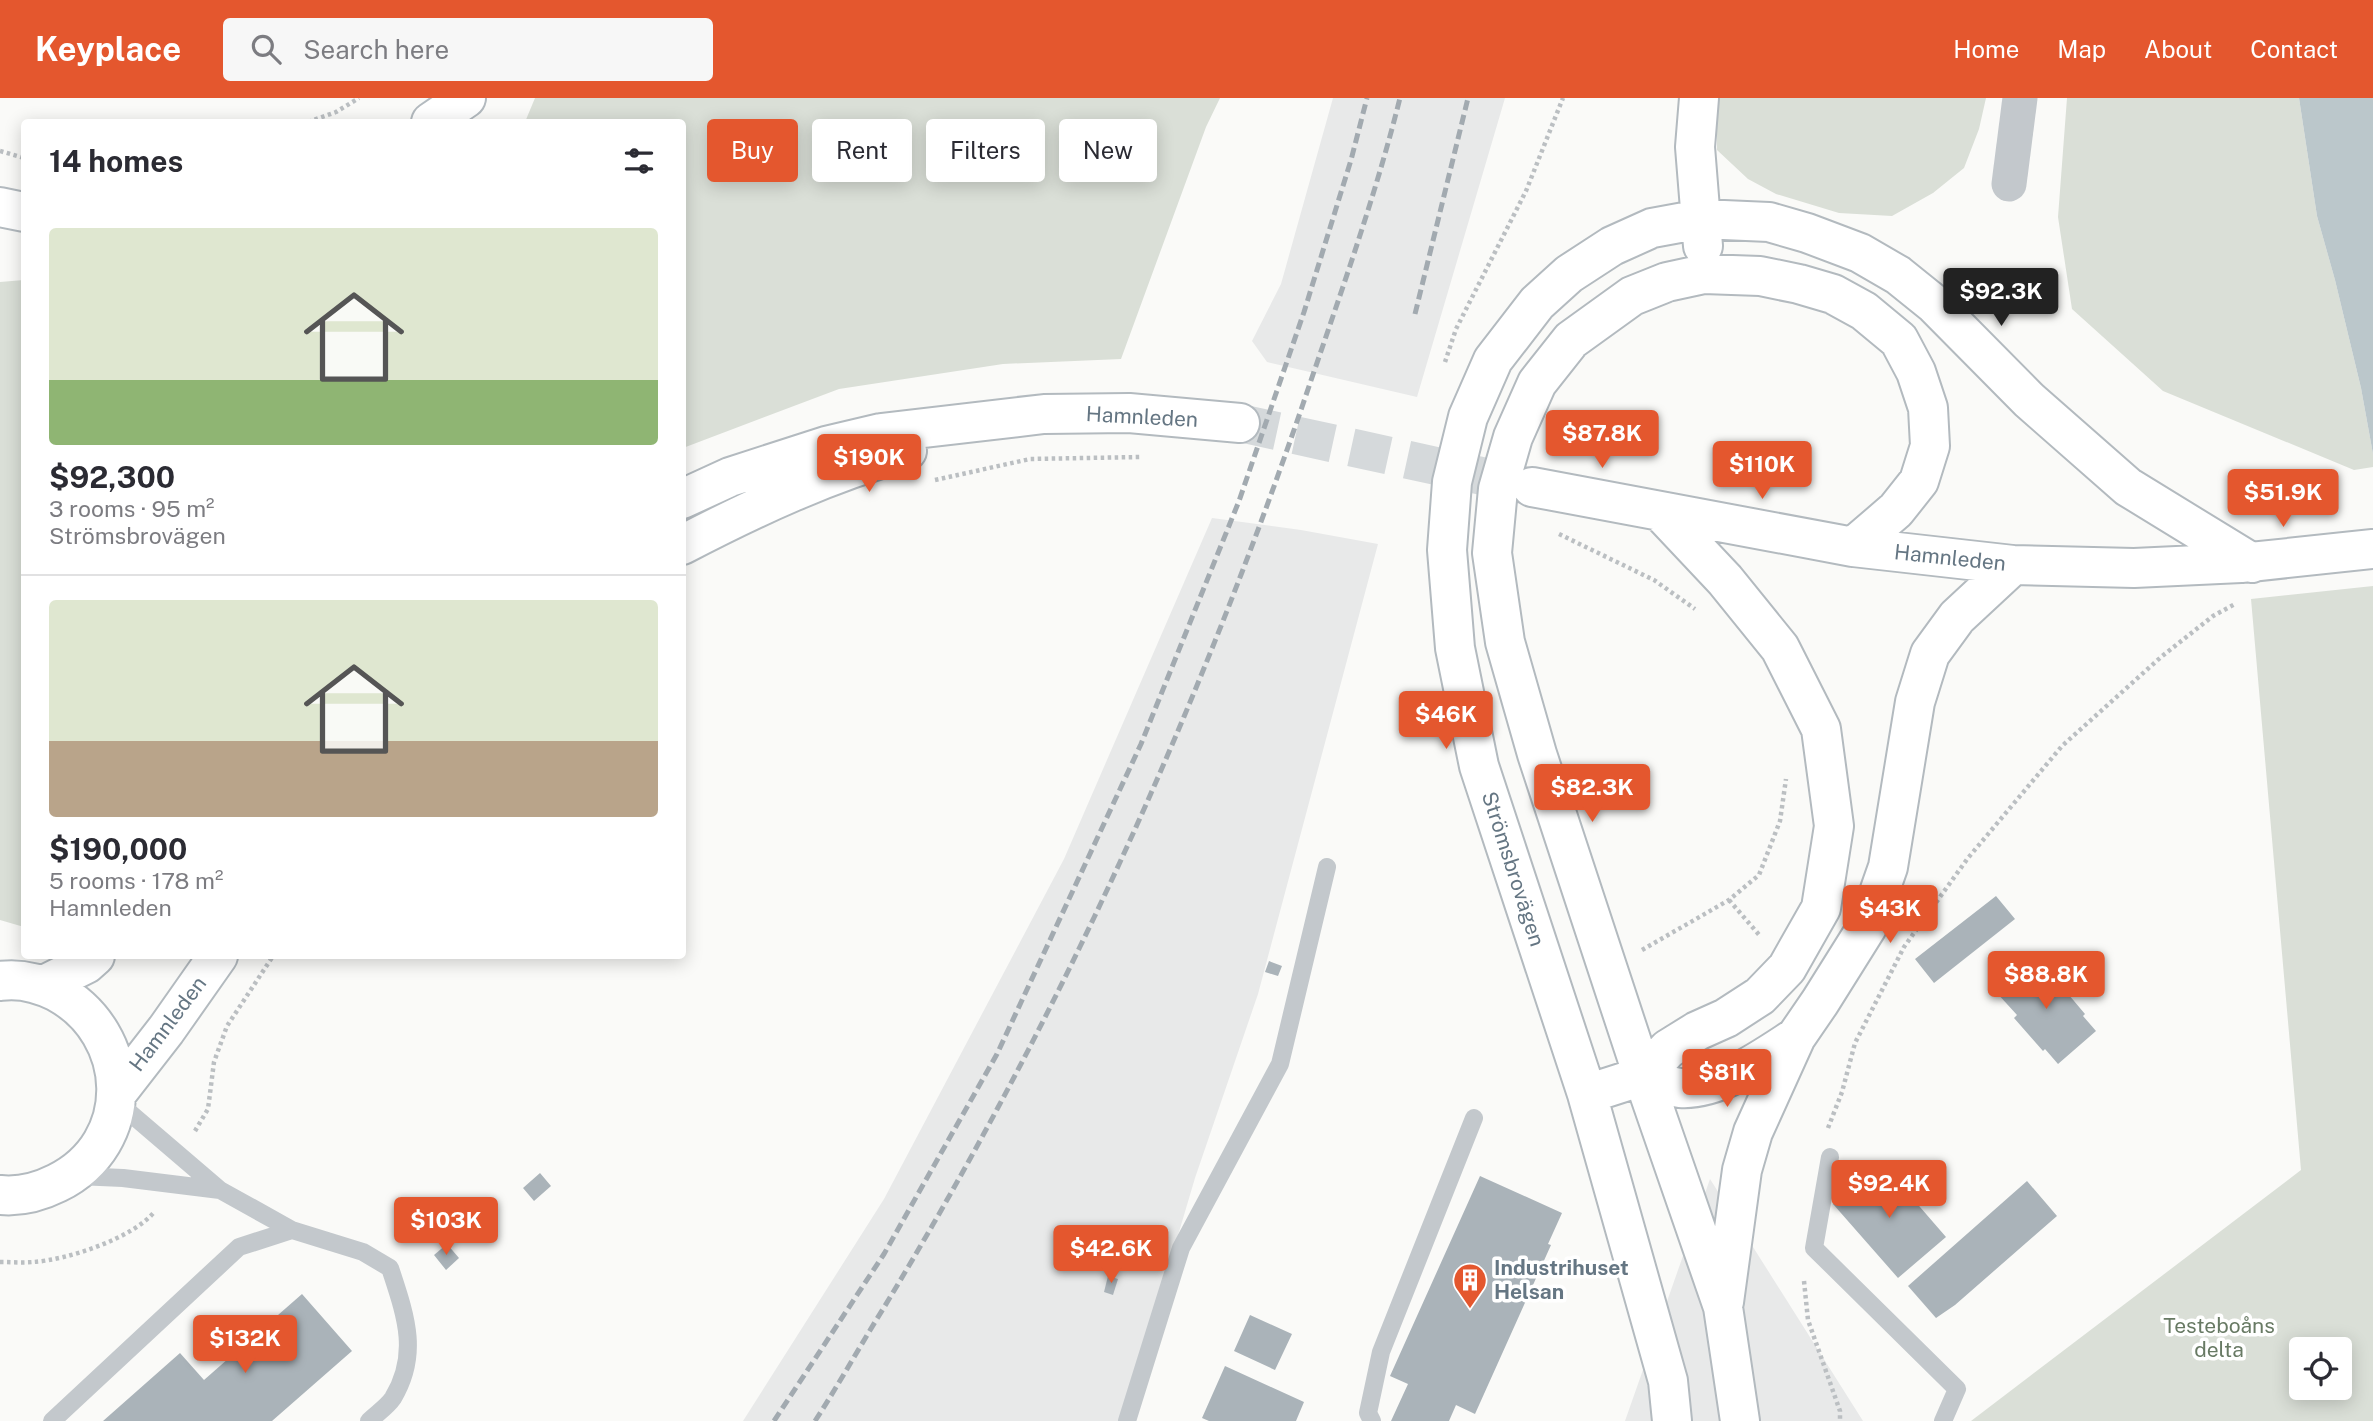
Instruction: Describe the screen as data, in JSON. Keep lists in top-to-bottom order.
{
  "streets": {
    "main road": ["Hamnleden", "Strömsbrovägen"]
  },
  "crossings": [
    ["Hamnleden", "Strömsbrovägen"]
  ],
  "parks": ["Testeboåns delta"],
  "places": {
    "building": ["Industrihuset Helsan"]
  },
  "page": {
    "header": "Keyplace",
    "search": "Search here",
    "nav": [
      "Home",
      "Map",
      "About",
      "Contact"
    ],
    "chip": [
      "Buy",
      "Rent",
      "Filters",
      "New"
    ],
    "heading": "14 homes",
    "list": [
      {
        "name": "$92,300",
        "note": "3 rooms · 95 m² · Strömsbrovägen"
      },
      {
        "name": "$190,000",
        "note": "5 rooms · 178 m² · Hamnleden"
      }
    ],
    "price": [
      "$92.3K",
      "$87.8K",
      "$190K",
      "$110K",
      "$51.9K",
      "$46K",
      "$82.3K",
      "$43K",
      "$88.8K",
      "$81K",
      "$92.4K",
      "$103K",
      "$42.6K",
      "$132K"
    ]
  }
}
